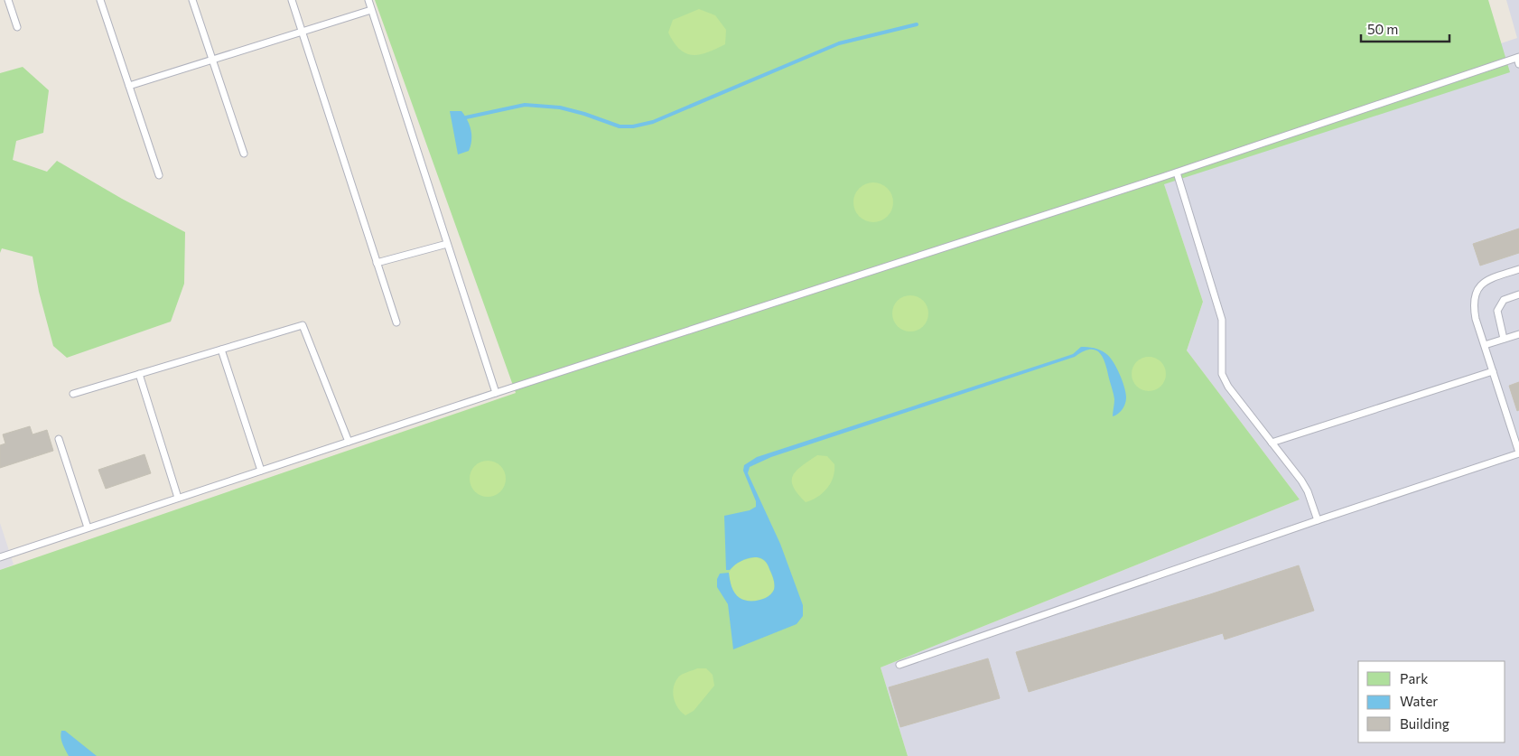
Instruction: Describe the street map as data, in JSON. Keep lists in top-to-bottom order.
{
  "legend": ["Park", "Water", "Building"],
  "scale_bar": "50 m"
}
